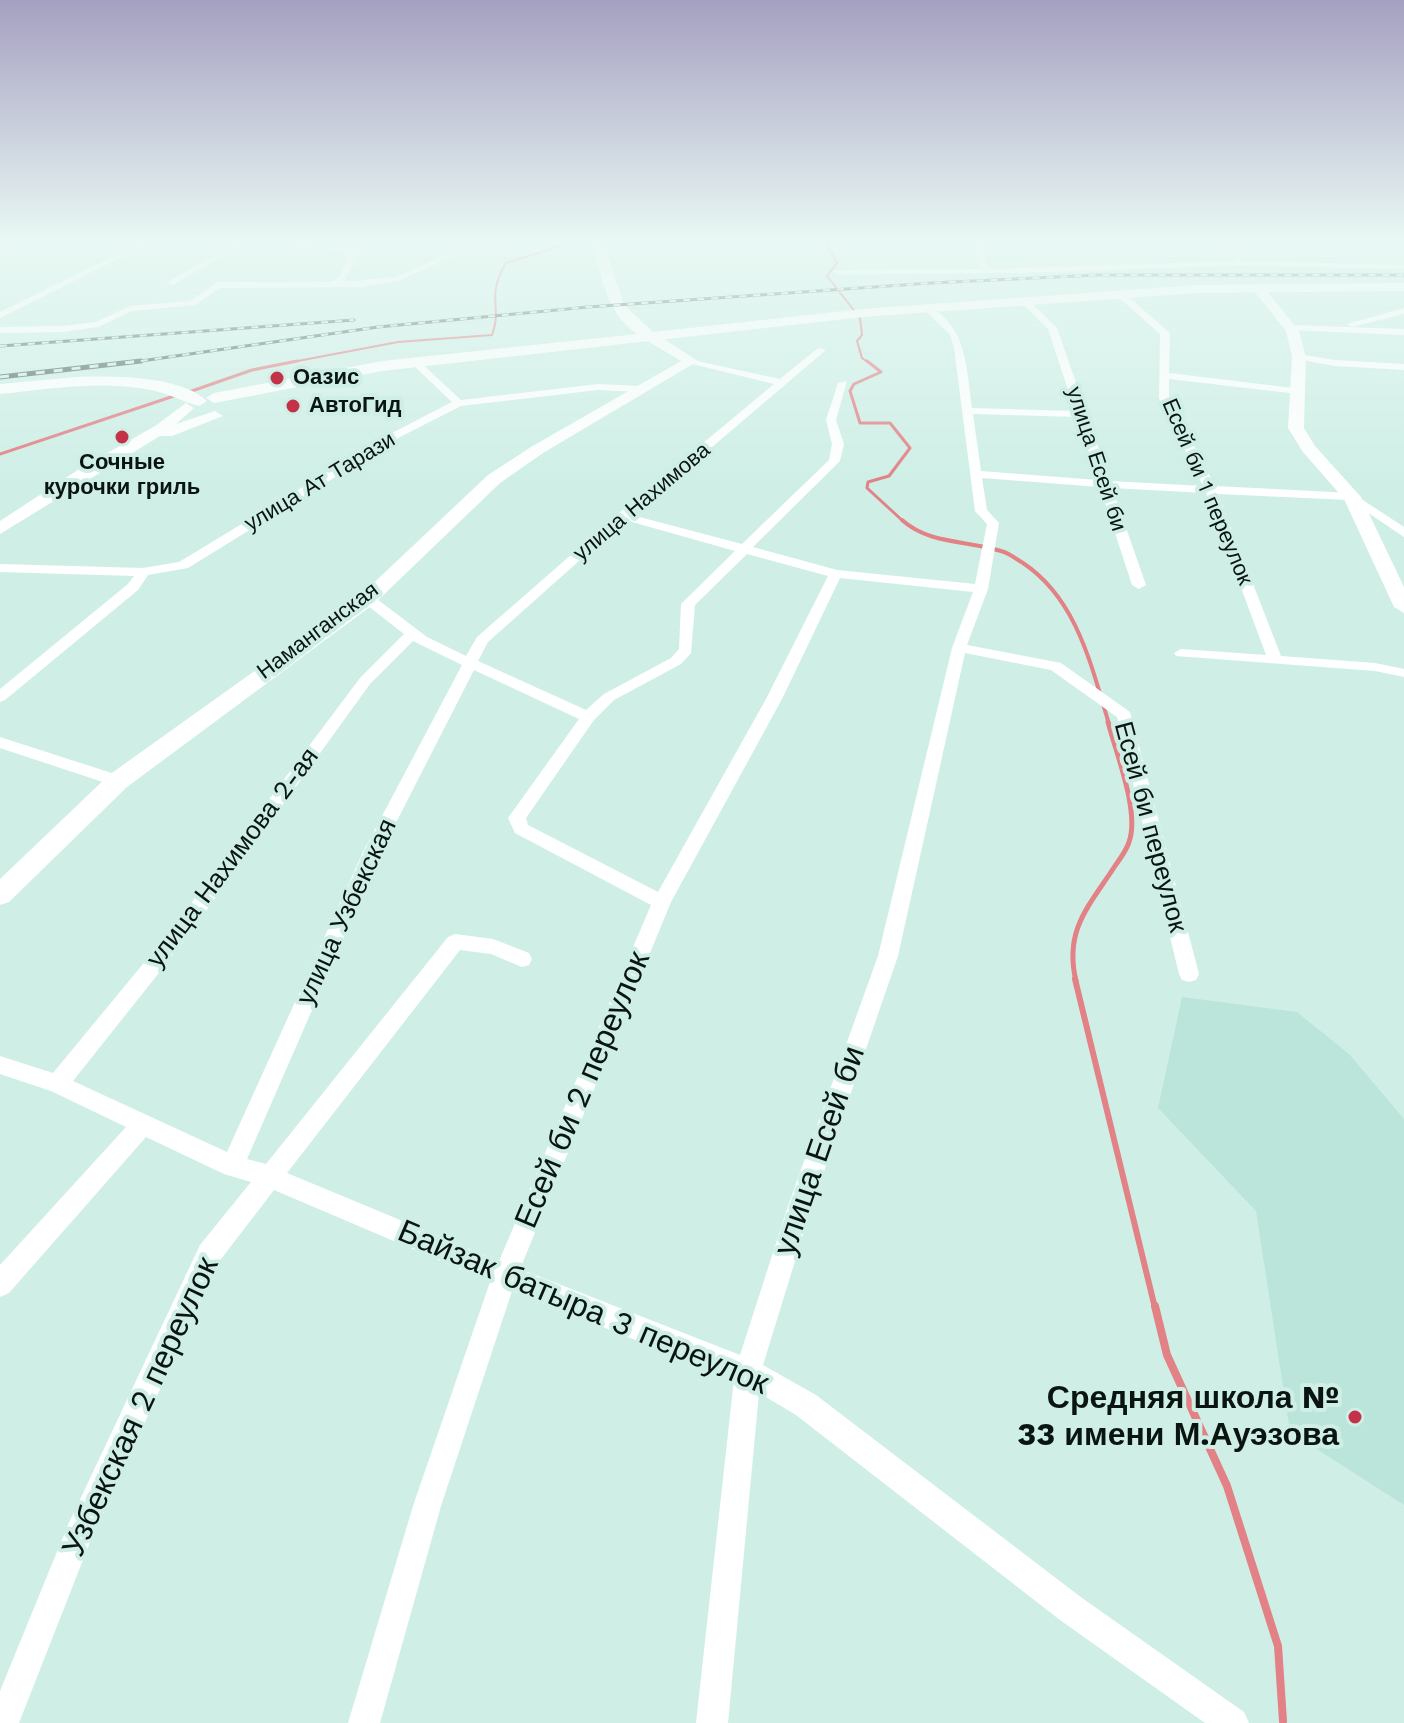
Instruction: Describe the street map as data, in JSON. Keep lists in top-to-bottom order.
{
  "streets": {
    "street": [
      "улица Есей би",
      "улица Ат Тарази",
      "Есей би 1 переулок",
      "улица Нахимова",
      "Наманганская",
      "Есей би переулок",
      "улица Нахимова 2-ая",
      "улица Узбекская",
      "Есей би 2 переулок",
      "Байзак батыра 3 переулок",
      "Узбекская 2 переулок"
    ]
  },
  "crossings": [
    ["улица Есей би", "Есей би переулок"],
    ["улица Есей би", "Байзак батыра 3 переулок"],
    ["улица Ат Тарази", "Наманганская"],
    ["улица Нахимова", "улица Узбекская"],
    ["улица Нахимова 2-ая", "Байзак батыра 3 переулок"],
    ["улица Узбекская", "Байзак батыра 3 переулок"],
    ["Есей би 2 переулок", "Байзак батыра 3 переулок"],
    ["Байзак батыра 3 переулок", "Узбекская 2 переулок"]
  ],
  "places": [
    "Оазис",
    "АвтоГид",
    "Сочные курочки гриль",
    "Средняя школа № 33 имени М.Ауэзова"
  ]
}
